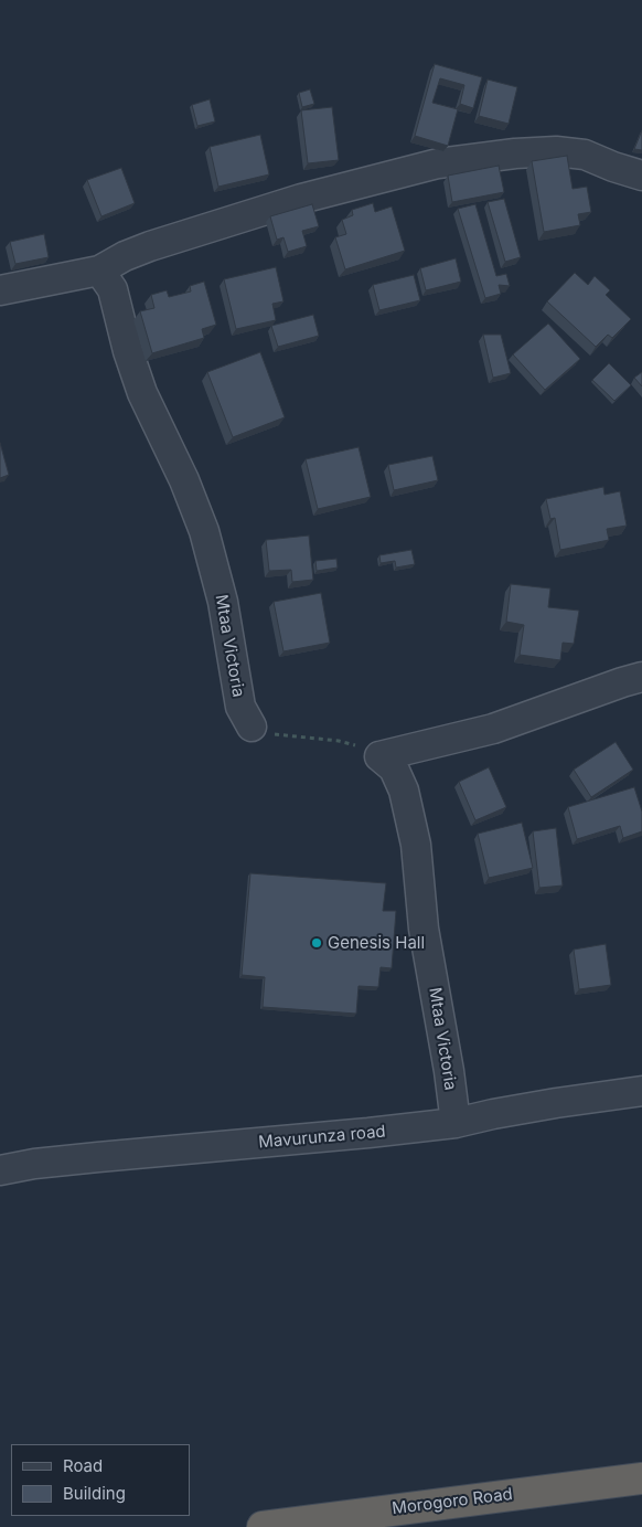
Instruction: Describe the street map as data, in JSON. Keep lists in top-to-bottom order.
{
  "streets": {
    "highway": ["Morogoro Road"],
    "street": ["Mtaa Victoria", "Mavurunza road"]
  },
  "crossings": [
    ["Mtaa Victoria", "Mavurunza road"]
  ],
  "places": ["Genesis Hall"],
  "legend": ["Road", "Building"]
}
